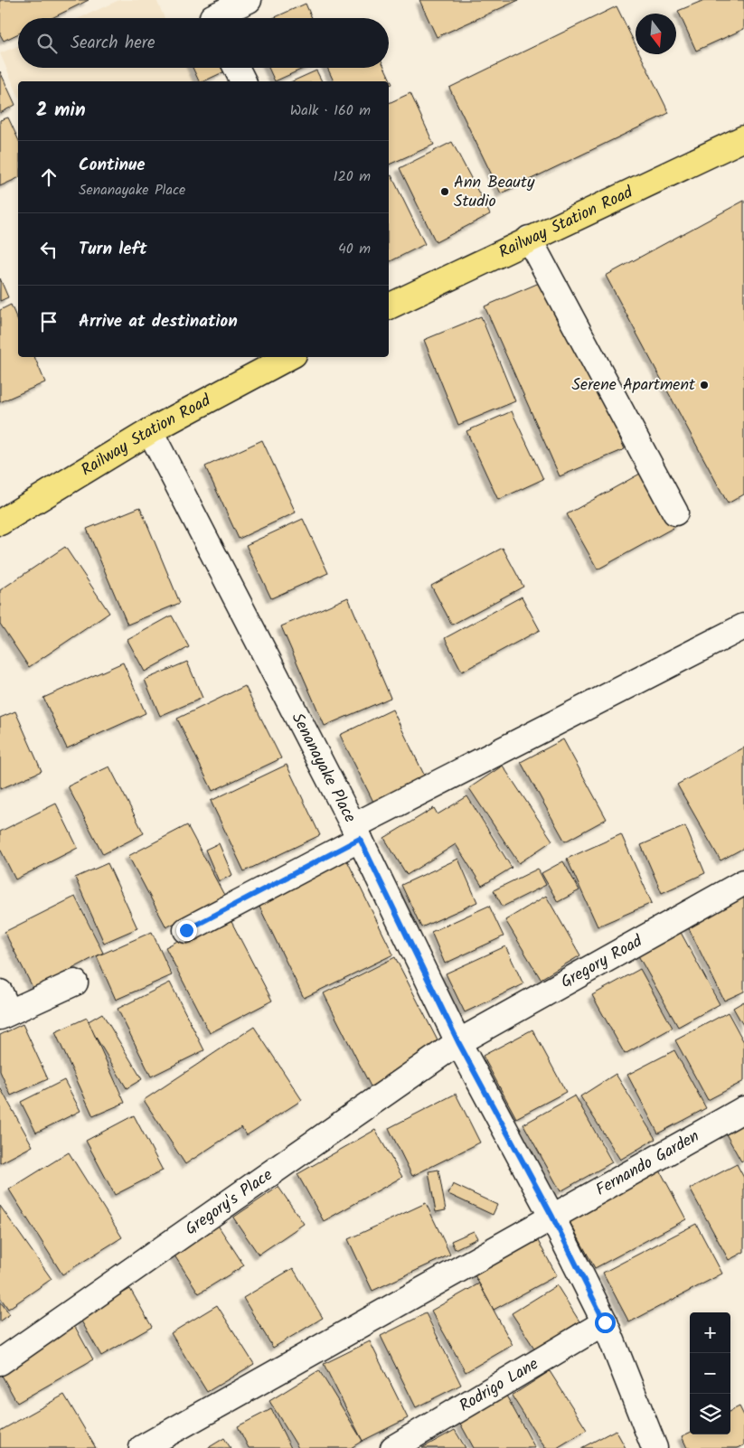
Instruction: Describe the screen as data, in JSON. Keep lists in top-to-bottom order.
{
  "streets": {
    "main road": ["Railway Station Road"],
    "street": [
      "Senanayake Place",
      "Gregory Road",
      "Fernando Garden",
      "Gregory's Place",
      "Rodrigo Lane"
    ]
  },
  "crossings": [
    ["Railway Station Road", "Senanayake Place"],
    ["Senanayake Place", "Gregory Road"],
    ["Senanayake Place", "Fernando Garden"],
    ["Senanayake Place", "Gregory's Place"],
    ["Senanayake Place", "Rodrigo Lane"],
    ["Gregory Road", "Gregory's Place"]
  ],
  "places": ["Ann Beauty Studio", "Serene Apartment"],
  "north": "bottom",
  "page": {
    "search": "Search here",
    "heading": ["2 min", "Walk · 160 m"],
    "list": [
      ["Continue", "Senanayake Place", "120 m"],
      ["Turn left", "40 m"],
      "Arrive at destination"
    ],
    "map_buttons": ["+", "−"]
  }
}
